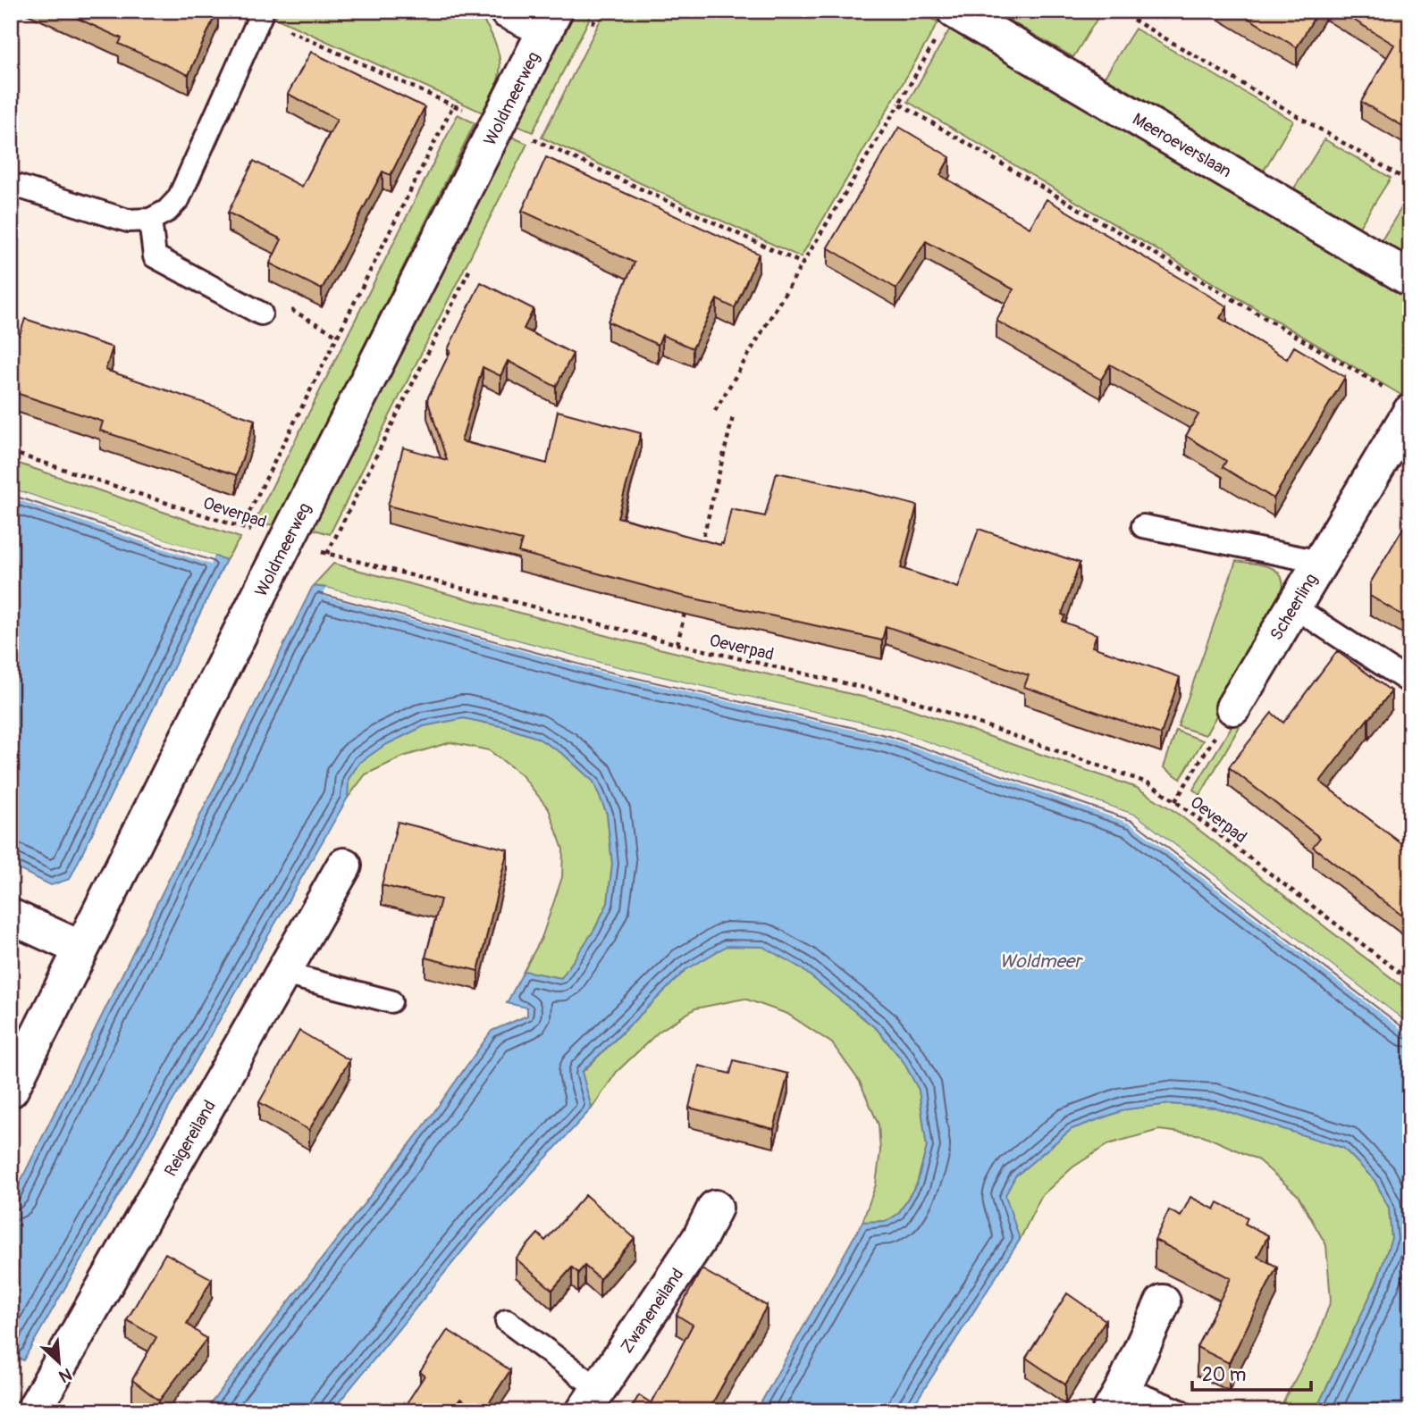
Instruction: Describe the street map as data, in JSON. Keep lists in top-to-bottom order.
{
  "streets": {
    "street": [
      "Woldmeerweg",
      "Meeroeverslaan",
      "Scheerling",
      "Reigereiland",
      "Zwaneneiland"
    ],
    "path": ["Oeverpad"]
  },
  "crossings": [
    ["Woldmeerweg", "Oeverpad"]
  ],
  "water": ["Woldmeer"],
  "scale_bar": "20 m",
  "north": "bottom right"
}
